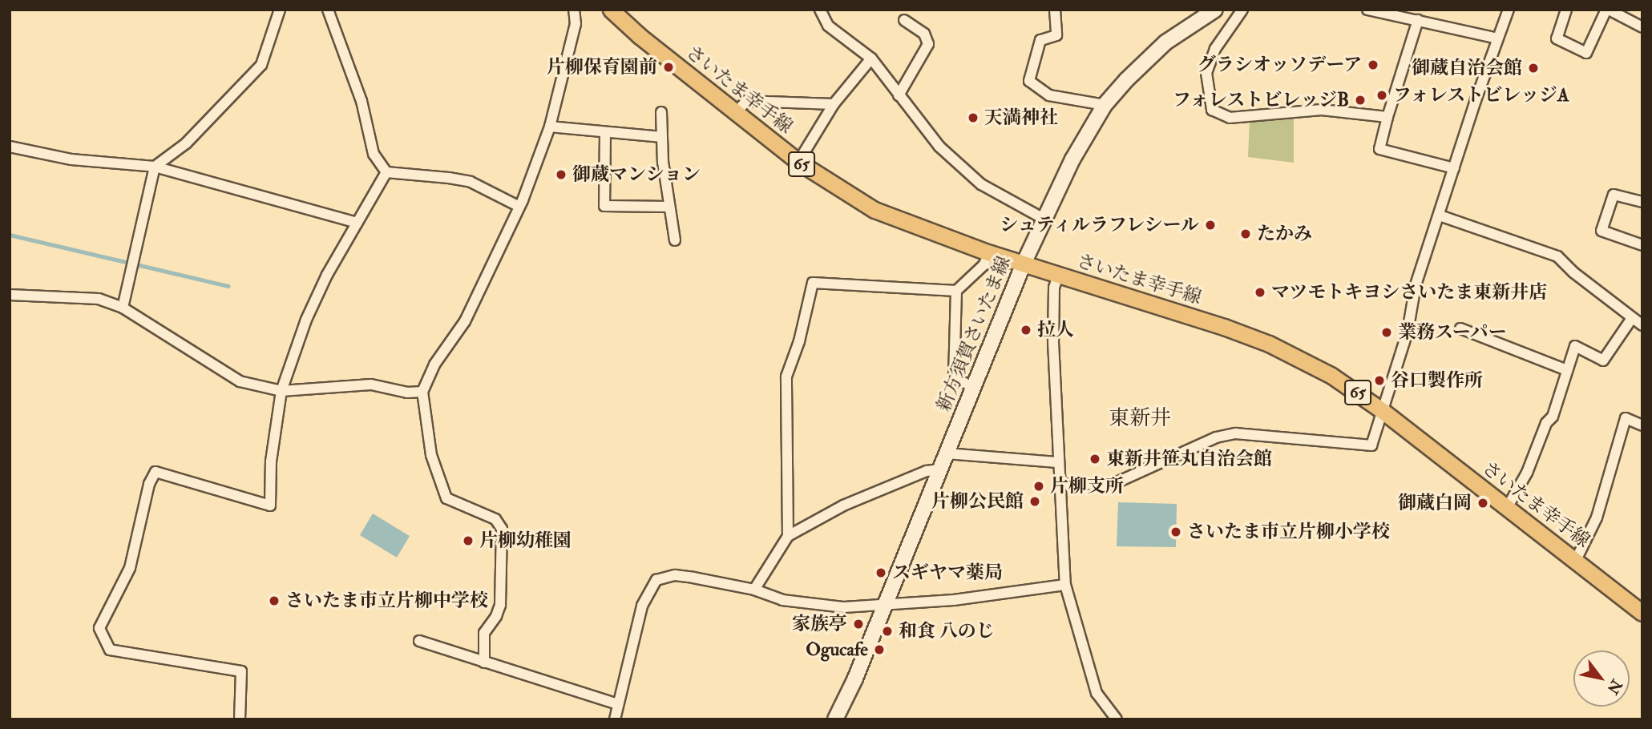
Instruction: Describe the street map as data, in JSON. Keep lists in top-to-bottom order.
{
  "streets": {
    "main road": ["さいたま幸手線", "65", "新方須賀さいたま線"]
  },
  "crossings": [
    ["さいたま幸手線", "新方須賀さいたま線"]
  ],
  "districts": ["東新井"],
  "places": [
    "グラシオッソデーア",
    "片柳保育園前",
    "御蔵自治会館",
    "フォレストビレッジA",
    "フォレストビレッジB",
    "天満神社",
    "御蔵マンション",
    "シュティルラフレシール",
    "たかみ",
    "マツモトキヨシさいたま東新井店",
    "拉人",
    "業務スーパー",
    "谷口製作所",
    "東新井笹丸自治会館",
    "片柳支所",
    "片柳公民館",
    "御蔵白岡",
    "さいたま市立片柳小学校",
    "片柳幼稚園",
    "スギヤマ薬局",
    "さいたま市立片柳中学校",
    "家族亭",
    "和食 八のじ",
    "Ogucafe"
  ],
  "north": "bottom right"
}
